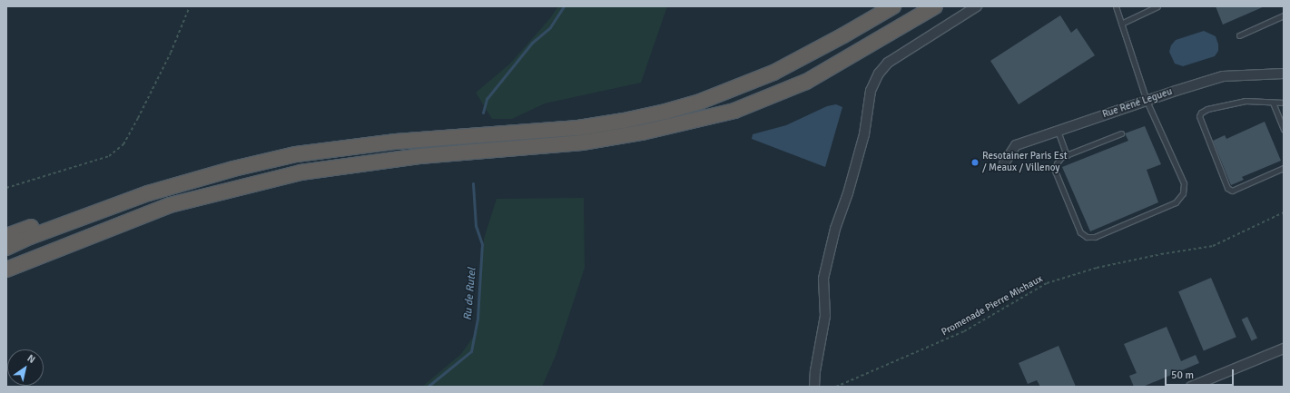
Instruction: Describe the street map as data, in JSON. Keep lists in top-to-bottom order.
{
  "streets": {
    "street": ["Rue René Legueu"],
    "path": ["Promenade Pierre Michaux"]
  },
  "water": ["Ru de Rutel"],
  "places": ["Resotainer Paris Est / Meaux / Villenoy"],
  "scale_bar": "50 m",
  "north": "top right"
}
